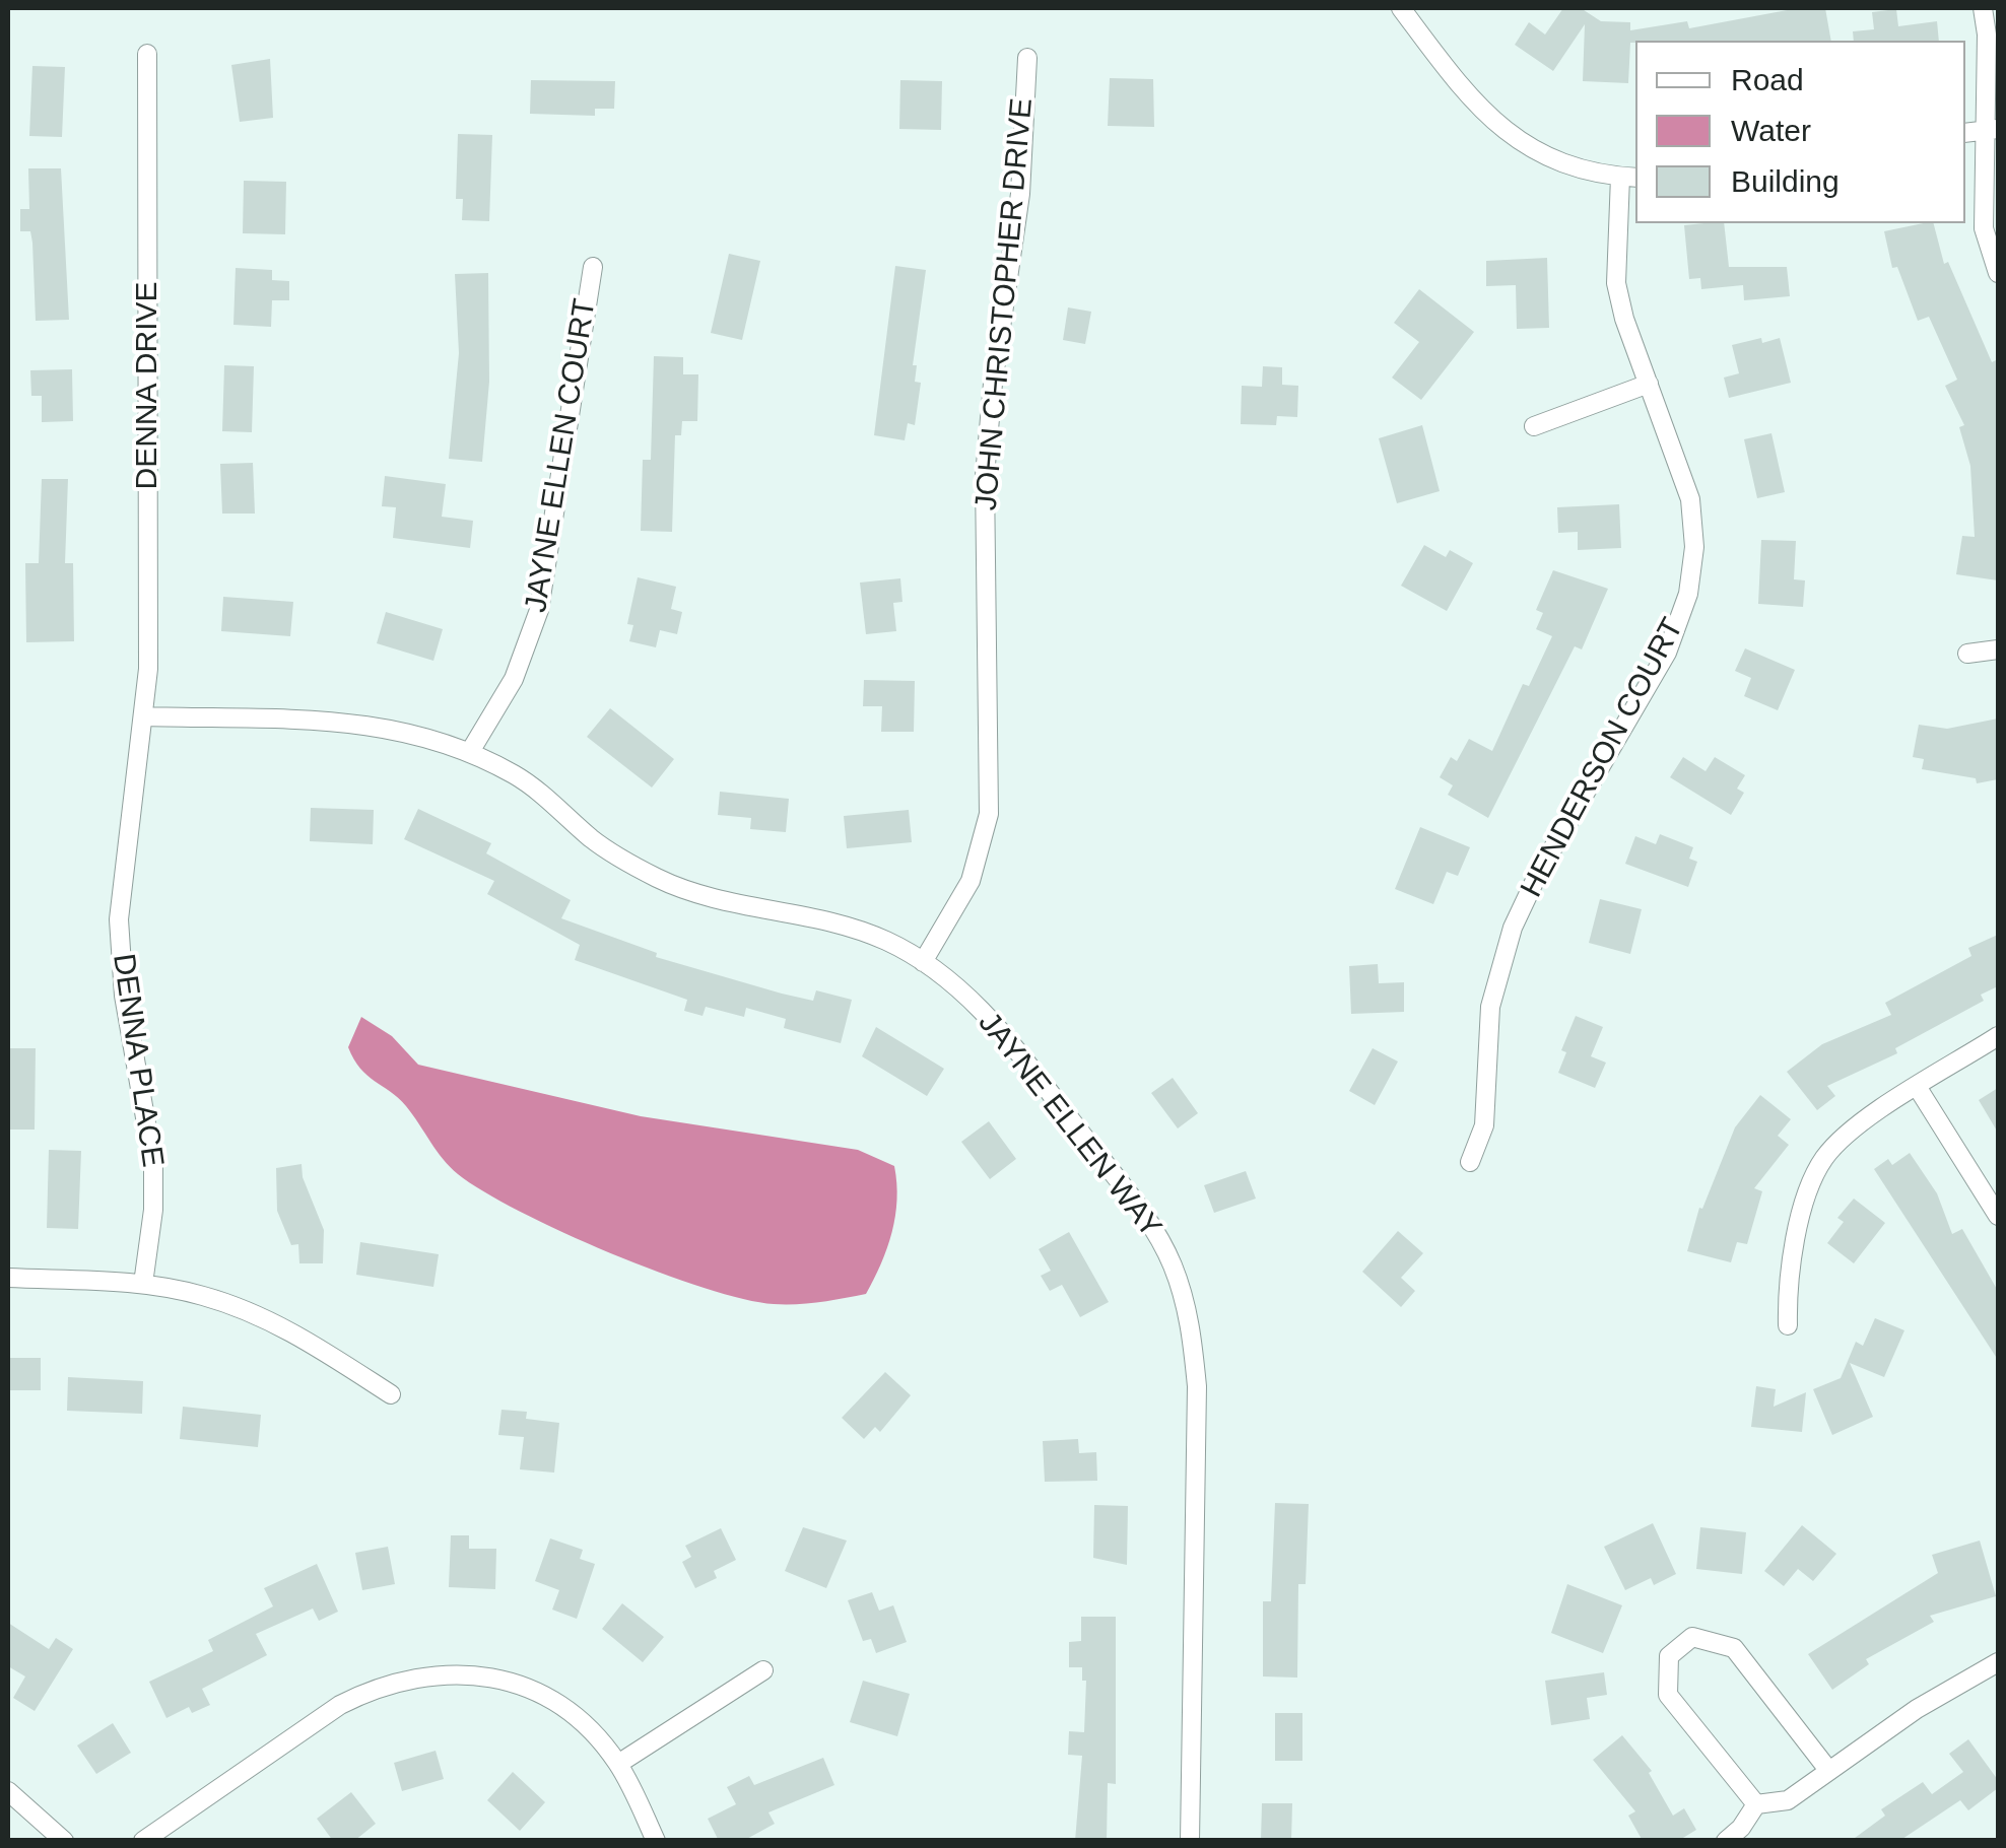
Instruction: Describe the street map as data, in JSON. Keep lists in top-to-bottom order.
{
  "streets": {
    "street": [
      "JOHN CHRISTOPHER DRIVE",
      "DENNA DRIVE",
      "JAYNE ELLEN COURT",
      "HENDERSON COURT",
      "DENNA PLACE",
      "JAYNE ELLEN WAY"
    ]
  },
  "crossings": [
    ["JOHN CHRISTOPHER DRIVE", "JAYNE ELLEN WAY"],
    ["DENNA DRIVE", "DENNA PLACE"],
    ["DENNA DRIVE", "JAYNE ELLEN WAY"],
    ["JAYNE ELLEN COURT", "JAYNE ELLEN WAY"],
    ["DENNA PLACE", "JAYNE ELLEN WAY"]
  ],
  "legend": ["Road", "Water", "Building"]
}
